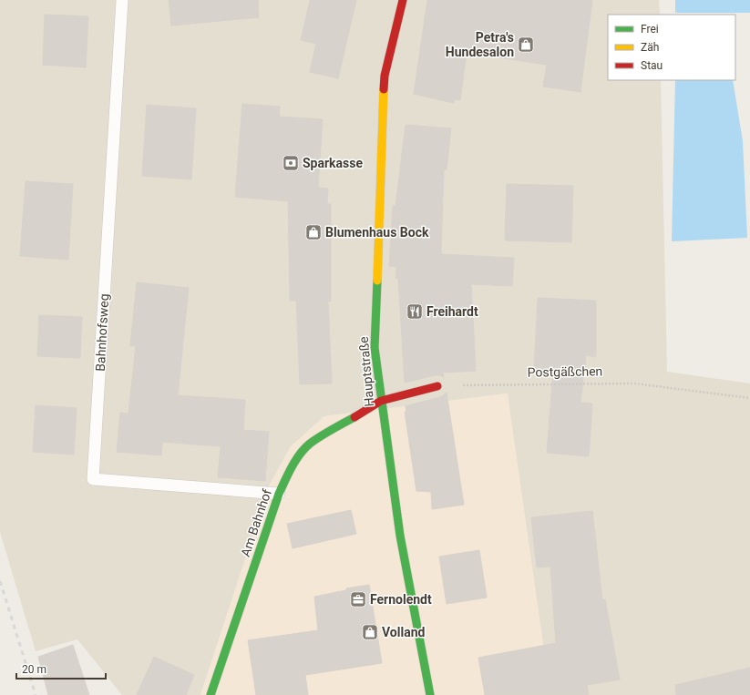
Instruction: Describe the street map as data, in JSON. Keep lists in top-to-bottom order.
{
  "streets": {
    "street": ["Hauptstraße", "Am Bahnhof"],
    "lane": ["Bahnhofsweg"],
    "path": ["Postgäßchen"]
  },
  "crossings": [
    ["Bahnhofsweg", "Am Bahnhof"],
    ["Hauptstraße", "Am Bahnhof"]
  ],
  "places": {
    "shop": ["Petra's Hundesalon", "Blumenhaus Bock", "Volland"],
    "bank": ["Sparkasse"],
    "restaurant": ["Freihardt"],
    "office": ["Fernolendt"]
  },
  "legend": ["Frei", "Zäh", "Stau"],
  "scale_bar": "20 m"
}
